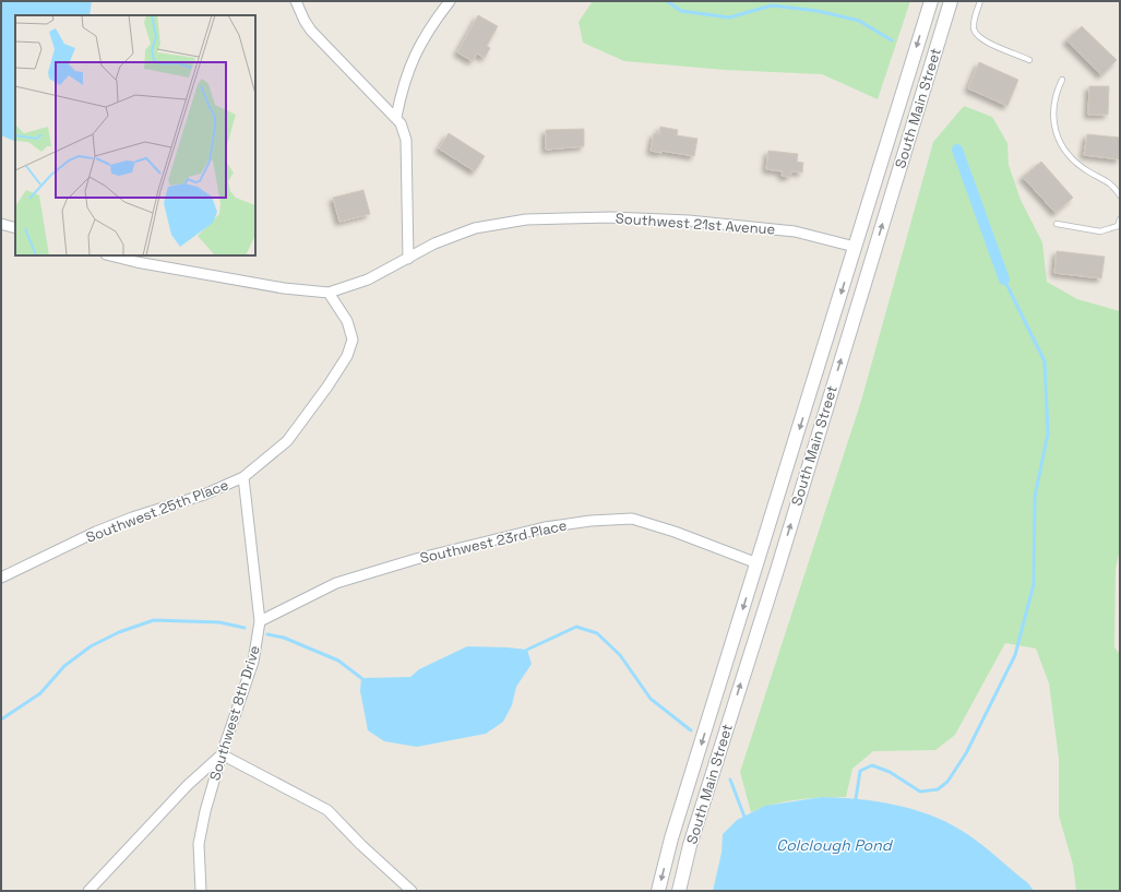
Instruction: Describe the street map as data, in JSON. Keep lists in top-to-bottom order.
{
  "streets": {
    "main road": ["South Main Street"],
    "street": [
      "Southwest 21st Avenue",
      "Southwest 25th Place",
      "Southwest 23rd Place",
      "Southwest 8th Drive"
    ]
  },
  "crossings": [
    ["South Main Street", "Southwest 21st Avenue"],
    ["South Main Street", "Southwest 23rd Place"],
    ["Southwest 25th Place", "Southwest 8th Drive"],
    ["Southwest 23rd Place", "Southwest 8th Drive"]
  ],
  "water": ["Colclough Pond"]
}
